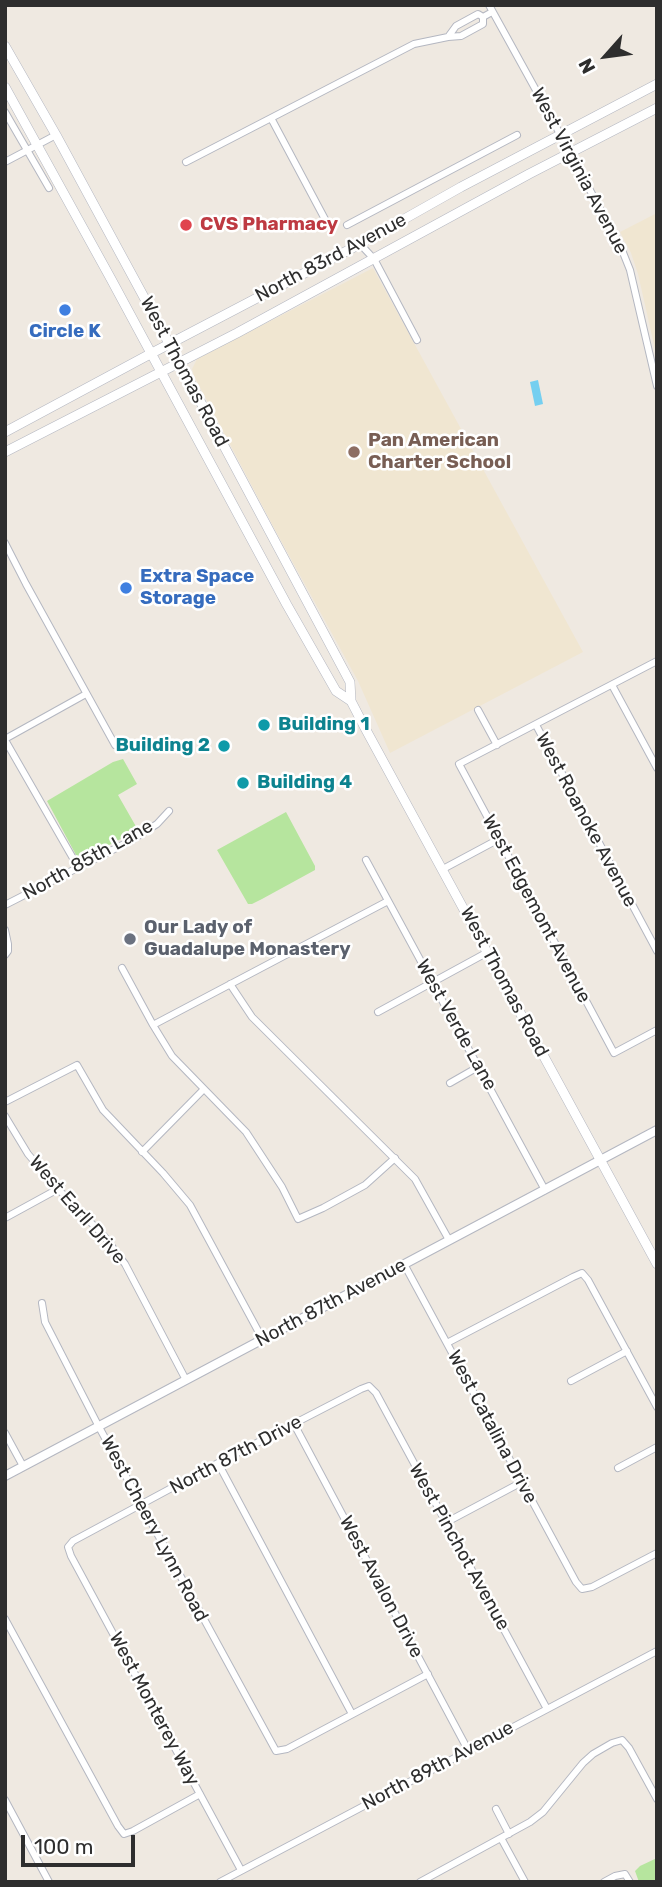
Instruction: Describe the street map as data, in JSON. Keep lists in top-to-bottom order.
{
  "streets": {
    "main road": ["North 83rd Avenue", "West Thomas Road"],
    "street": [
      "West Virginia Avenue",
      "West Roanoke Avenue",
      "North 85th Lane",
      "West Edgemont Avenue",
      "West Verde Lane",
      "West Earll Drive",
      "North 87th Avenue",
      "West Catalina Drive",
      "North 87th Drive",
      "West Cheery Lynn Road",
      "West Pinchot Avenue",
      "West Avalon Drive",
      "West Monterey Way",
      "North 89th Avenue"
    ]
  },
  "crossings": [
    ["West Virginia Avenue", "North 83rd Avenue"],
    ["North 83rd Avenue", "West Thomas Road"],
    ["West Thomas Road", "North 87th Avenue"],
    ["West Verde Lane", "North 87th Avenue"],
    ["West Earll Drive", "North 87th Avenue"],
    ["North 87th Avenue", "West Catalina Drive"],
    ["North 87th Avenue", "West Cheery Lynn Road"],
    ["North 87th Drive", "West Cheery Lynn Road"],
    ["North 87th Drive", "West Pinchot Avenue"],
    ["North 87th Drive", "West Avalon Drive"],
    ["North 87th Drive", "West Monterey Way"],
    ["West Pinchot Avenue", "North 89th Avenue"],
    ["West Avalon Drive", "North 89th Avenue"],
    ["West Monterey Way", "North 89th Avenue"]
  ],
  "places": [
    "CVS Pharmacy",
    "Circle K",
    "Pan American Charter School",
    "Extra Space Storage",
    "Building 1",
    "Building 2",
    "Building 4",
    "Our Lady of Guadalupe Monastery"
  ],
  "scale_bar": "100 m",
  "north": "bottom left"
}
